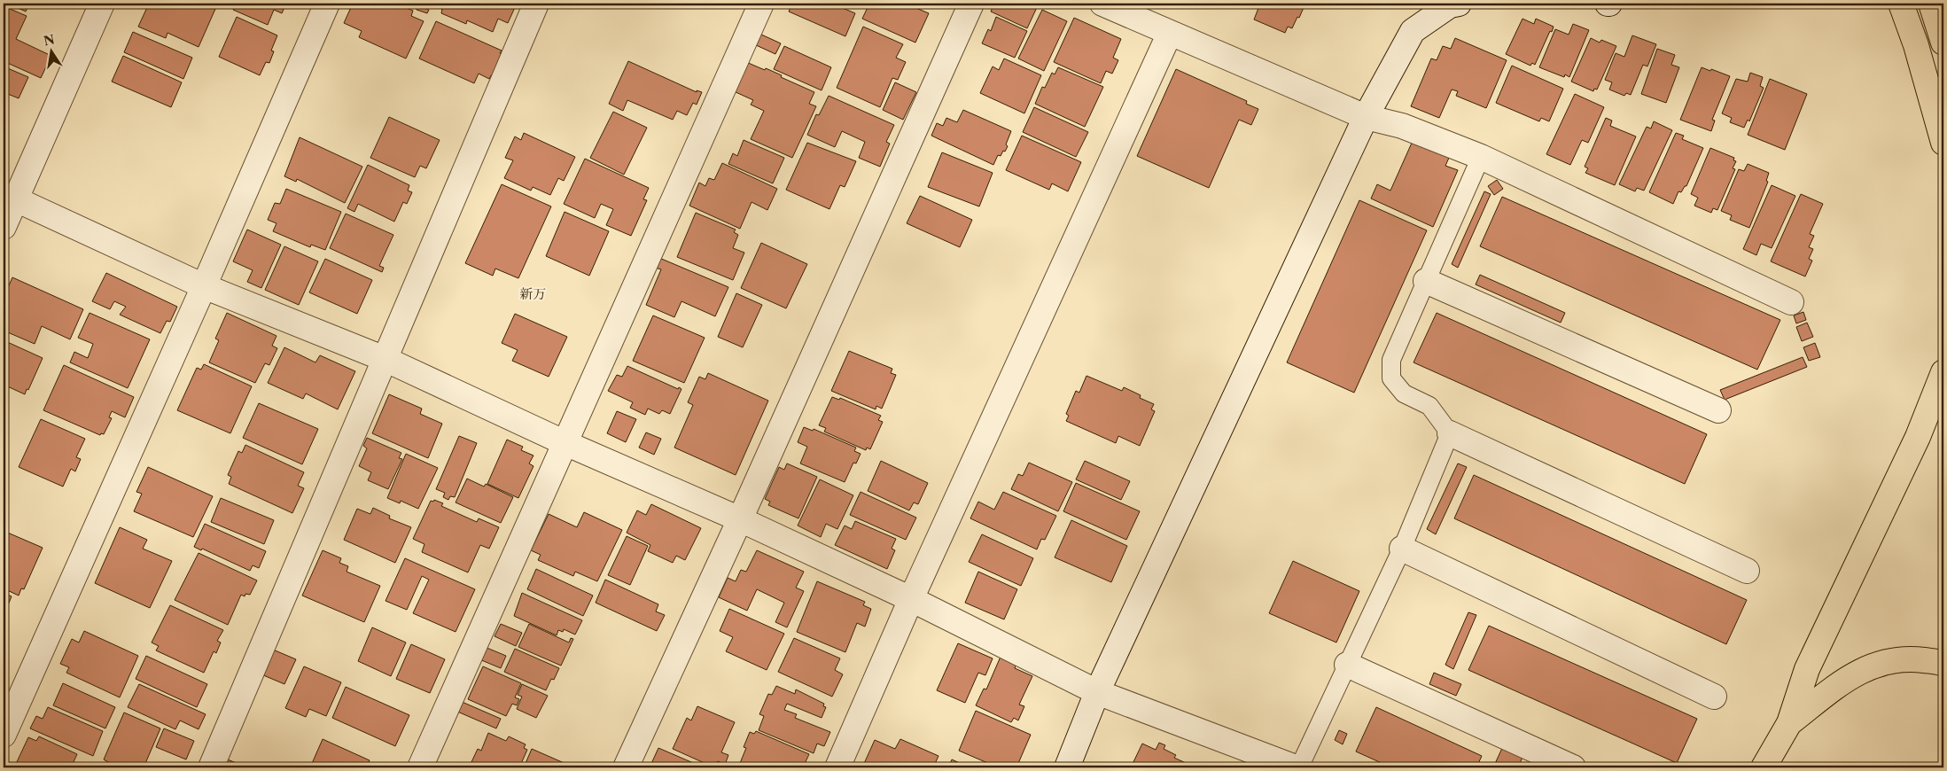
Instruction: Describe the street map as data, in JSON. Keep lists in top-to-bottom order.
{
  "districts": ["新万"],
  "north": "top"
}
